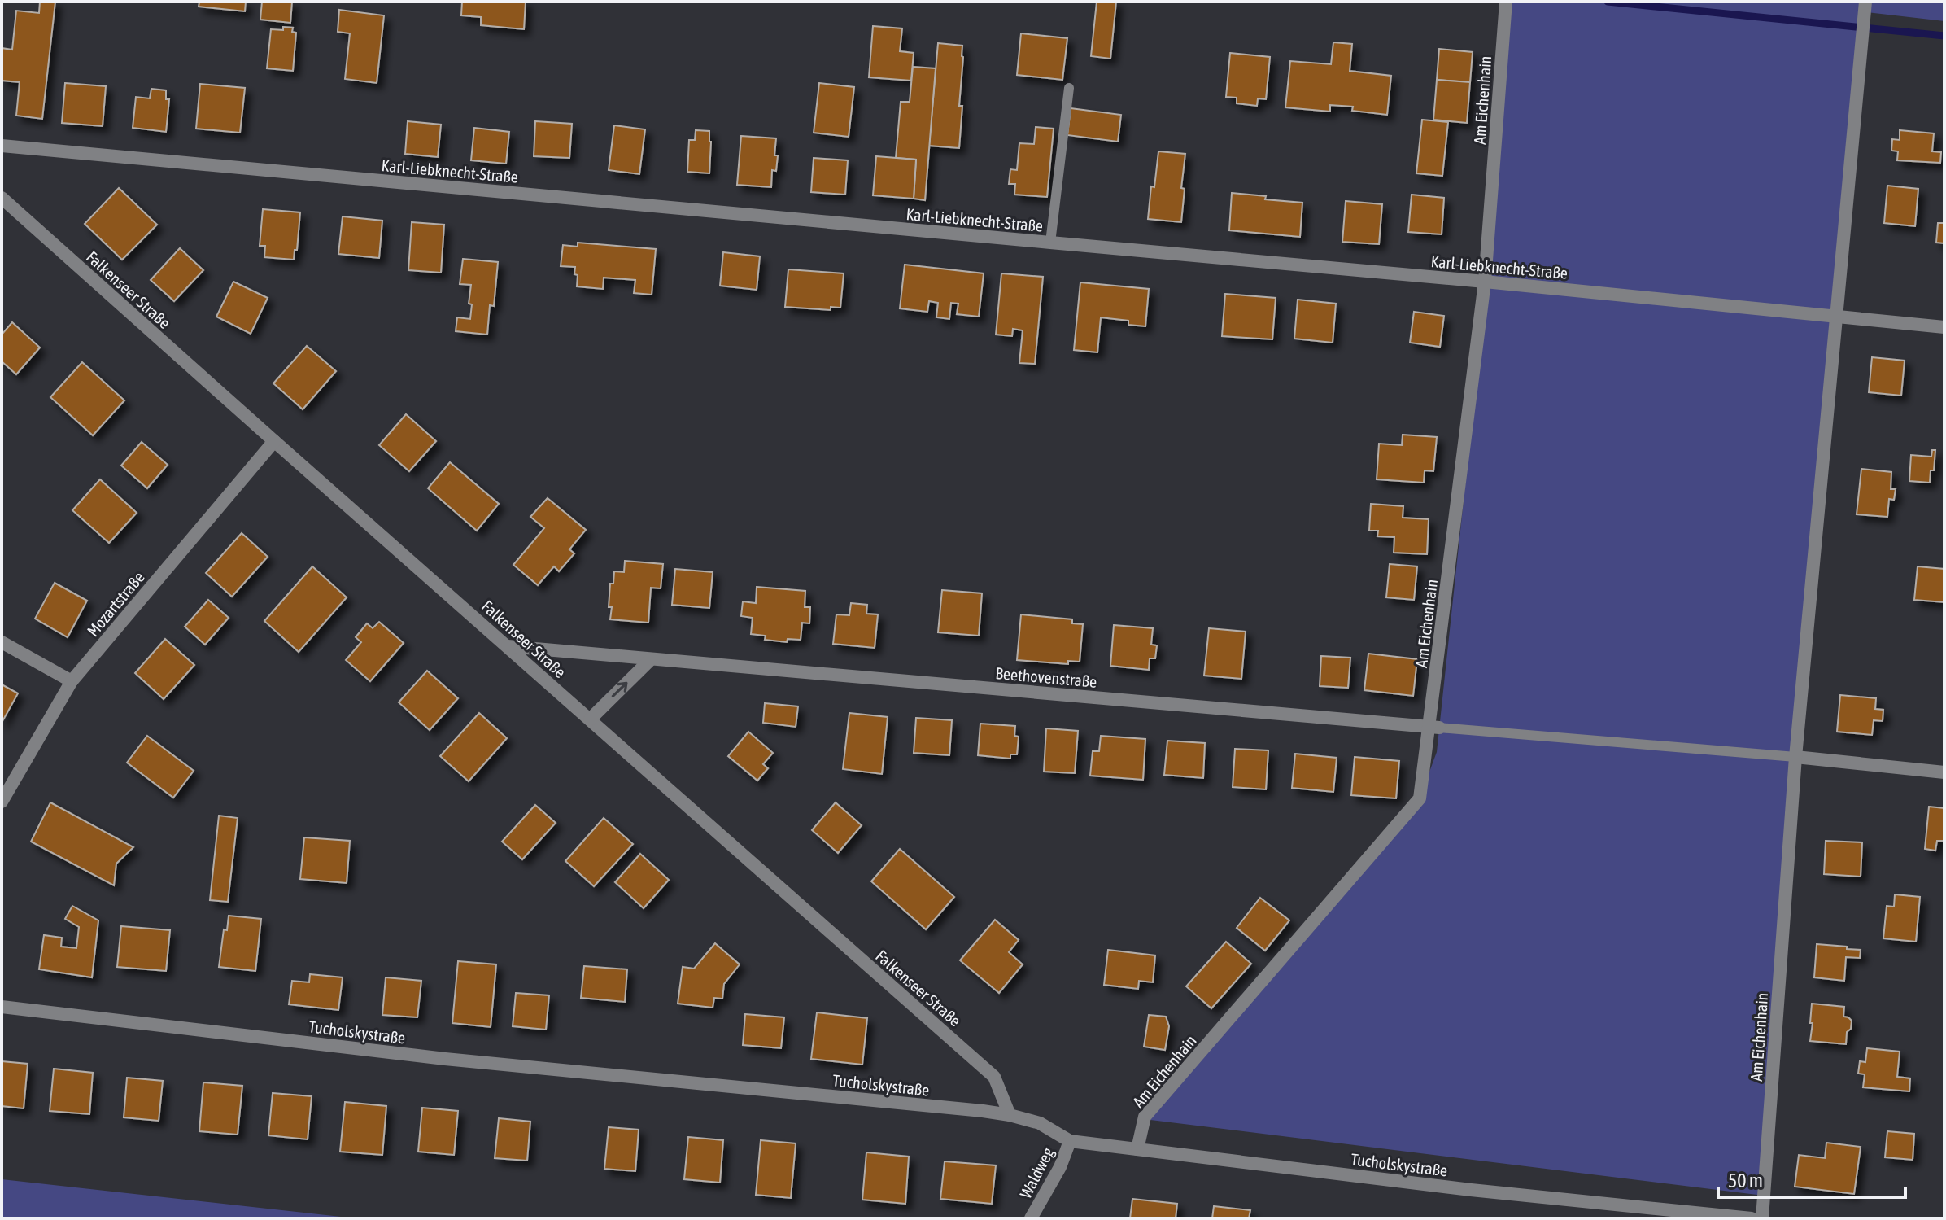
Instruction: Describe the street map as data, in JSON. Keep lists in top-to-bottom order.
{
  "streets": {
    "street": [
      "Am Eichenhain",
      "Karl-Liebknecht-Straße",
      "Falkenseer Straße",
      "Mozartstraße",
      "Beethovenstraße",
      "Tucholskystraße",
      "Waldweg"
    ]
  },
  "crossings": [
    ["Am Eichenhain", "Karl-Liebknecht-Straße"],
    ["Am Eichenhain", "Beethovenstraße"],
    ["Am Eichenhain", "Tucholskystraße"],
    ["Falkenseer Straße", "Mozartstraße"],
    ["Falkenseer Straße", "Beethovenstraße"],
    ["Falkenseer Straße", "Tucholskystraße"],
    ["Tucholskystraße", "Waldweg"]
  ],
  "scale_bar": "50 m"
}
